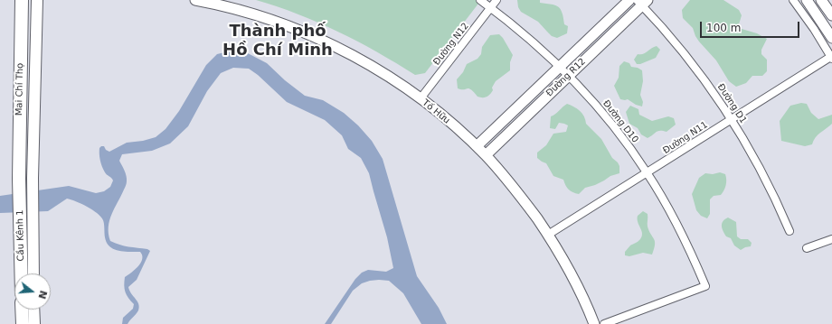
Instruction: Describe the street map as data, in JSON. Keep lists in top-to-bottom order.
{
  "streets": {
    "highway": ["Mai Chí Thọ", "Cầu Kênh 1"],
    "main road": ["Đường R12", "Tố Hữu"],
    "street": [
      "Đường N12",
      "Đường D1",
      "Đường D10",
      "Đường N11"
    ]
  },
  "crossings": [
    ["Đường N12", "Tố Hữu"],
    ["Đường N12", "Đường D10"],
    ["Đường R12", "Đường D1"],
    ["Đường R12", "Tố Hữu"],
    ["Đường R12", "Đường D10"],
    ["Mai Chí Thọ", "Cầu Kênh 1"],
    ["Đường D1", "Đường N11"],
    ["Tố Hữu", "Đường N11"],
    ["Đường D10", "Đường N11"]
  ],
  "districts": ["Thành phố Hồ Chí Minh"],
  "scale_bar": "100 m",
  "north": "right"
}
